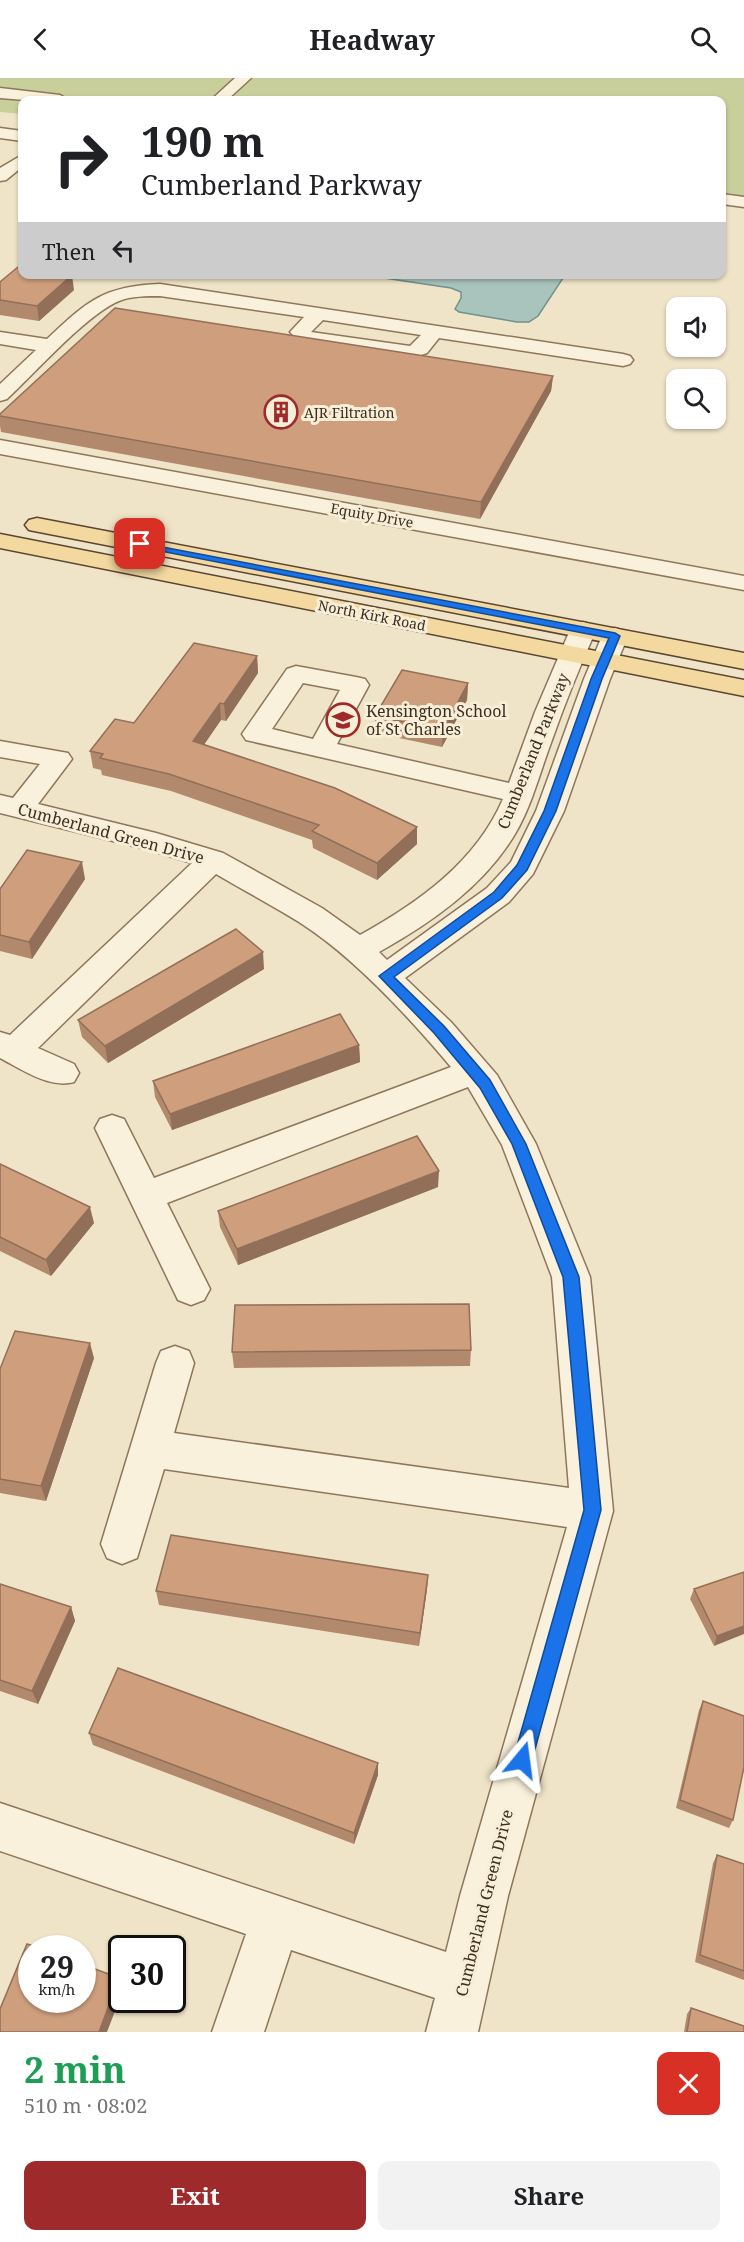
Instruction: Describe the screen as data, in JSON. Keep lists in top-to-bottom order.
{
  "streets": {
    "main road": ["North Kirk Road"],
    "street": ["Equity Drive", "Cumberland Parkway", "Cumberland Green Drive"]
  },
  "crossings": [
    ["North Kirk Road", "Cumberland Parkway"],
    ["Cumberland Parkway", "Cumberland Green Drive"]
  ],
  "places": {
    "building": ["AJR Filtration"],
    "school or university": ["Kensington School of St Charles"]
  },
  "page": {
    "header": "Headway",
    "turn": ["190 m", "Cumberland Parkway"],
    "then": "Then",
    "speed": "29 km/h",
    "limit": "30",
    "heading": ["2 min", "510 m · 08:02"],
    "buttons": ["Exit", "Share"]
  }
}
